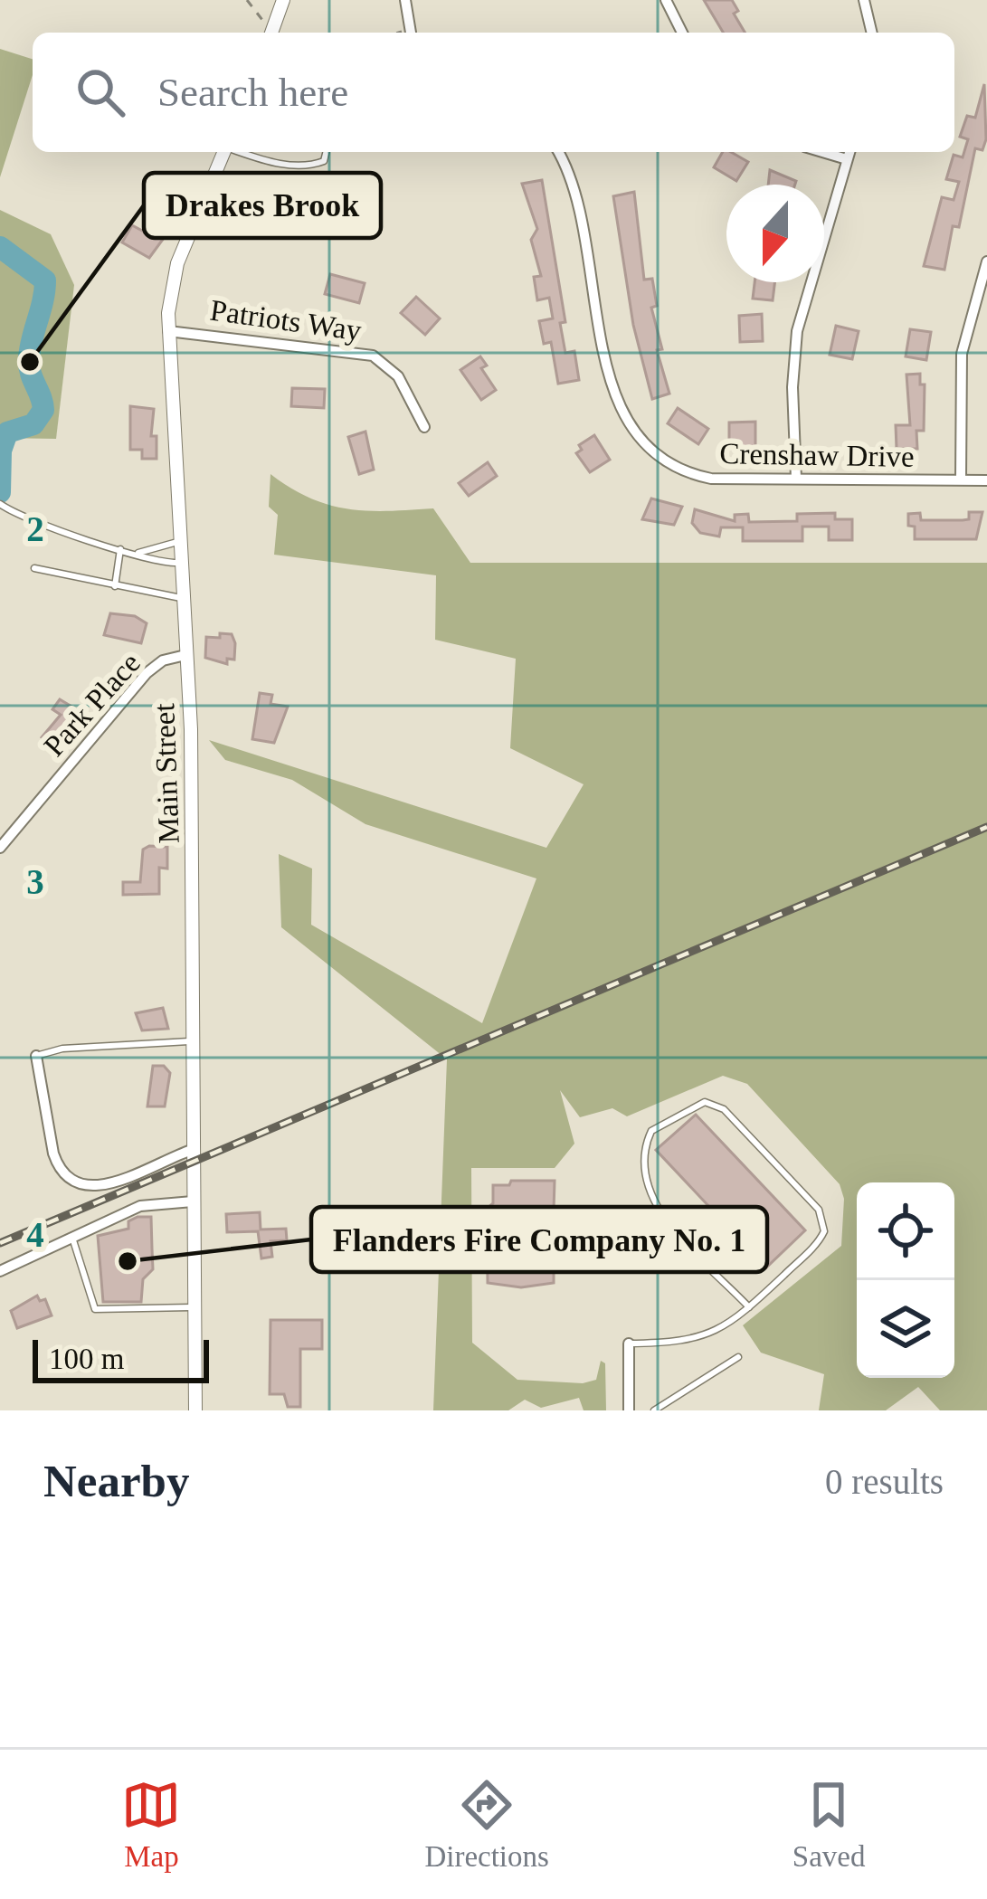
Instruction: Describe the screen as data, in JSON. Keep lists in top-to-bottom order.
{
  "streets": {
    "street": [
      "Patriots Way",
      "Crenshaw Drive",
      "Park Place",
      "Main Street"
    ]
  },
  "crossings": [
    ["Patriots Way", "Main Street"],
    ["Park Place", "Main Street"]
  ],
  "places": ["Drakes Brook", "Flanders Fire Company No. 1"],
  "scale_bar": "100 m",
  "north": "bottom",
  "page": {
    "search": "Search here",
    "scale": "100 m",
    "heading": ["Nearby", "0 results"],
    "nav": ["Map", "Directions", "Saved"]
  },
  "grid": {
    "rows": ["2", "3", "4"]
  }
}
